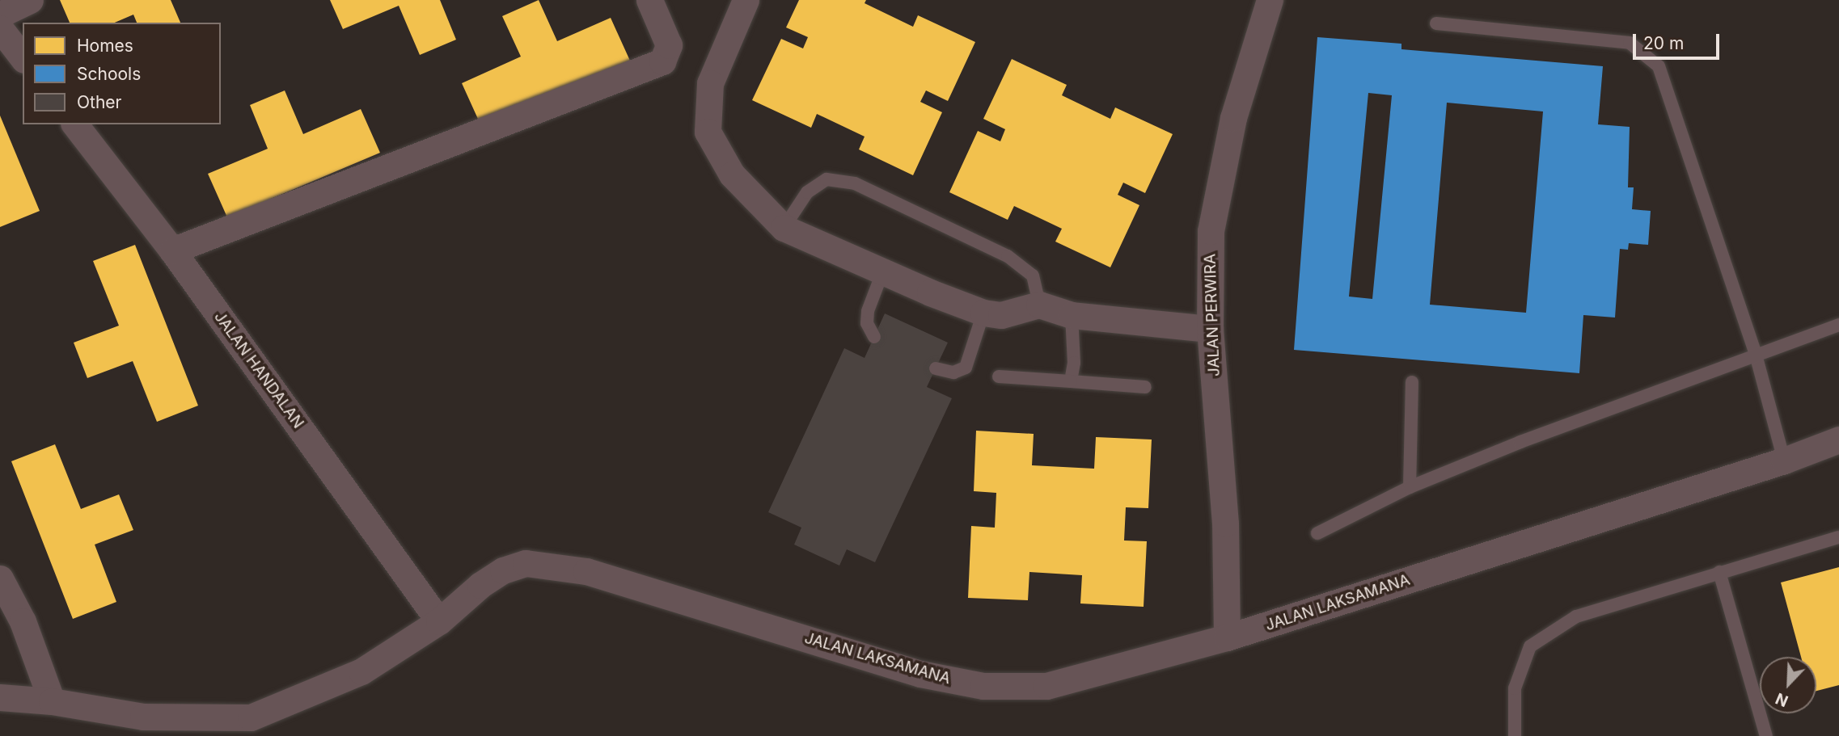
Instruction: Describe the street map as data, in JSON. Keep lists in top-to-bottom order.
{
  "streets": {
    "street": ["JALAN PERWIRA", "JALAN HANDALAN", "JALAN LAKSAMANA"]
  },
  "crossings": [
    ["JALAN PERWIRA", "JALAN LAKSAMANA"],
    ["JALAN HANDALAN", "JALAN LAKSAMANA"]
  ],
  "legend": ["Homes", "Schools", "Other"],
  "scale_bar": "20 m",
  "north": "bottom left"
}
